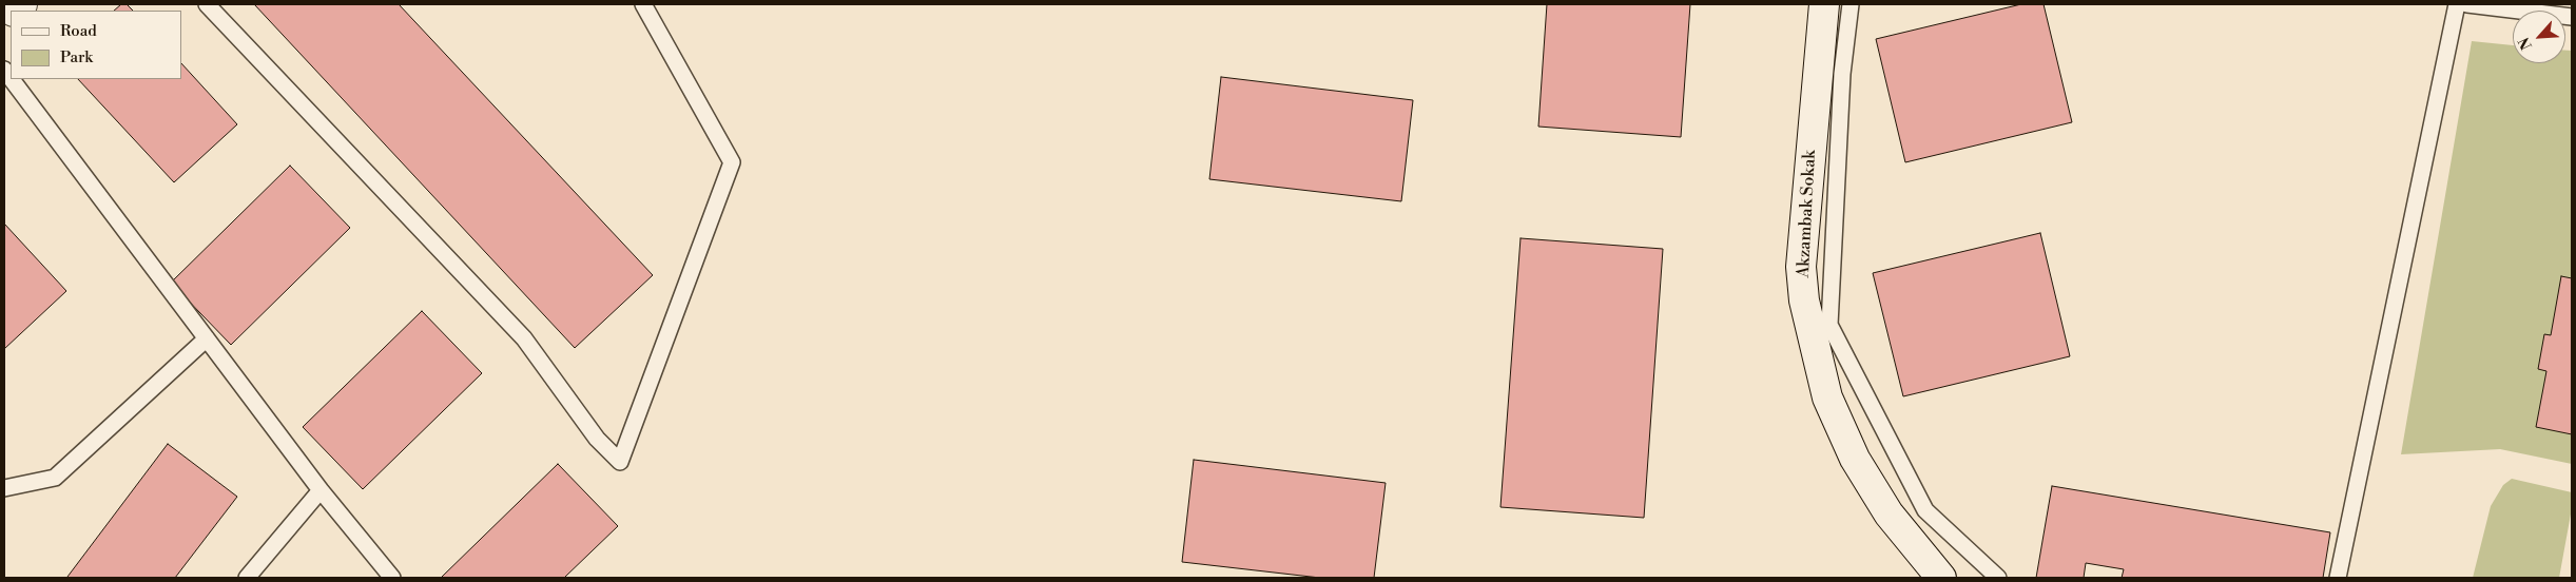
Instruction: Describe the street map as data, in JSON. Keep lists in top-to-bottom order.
{
  "streets": {
    "street": ["Akzambak Sokak"]
  },
  "legend": ["Road", "Park"],
  "north": "bottom left"
}
